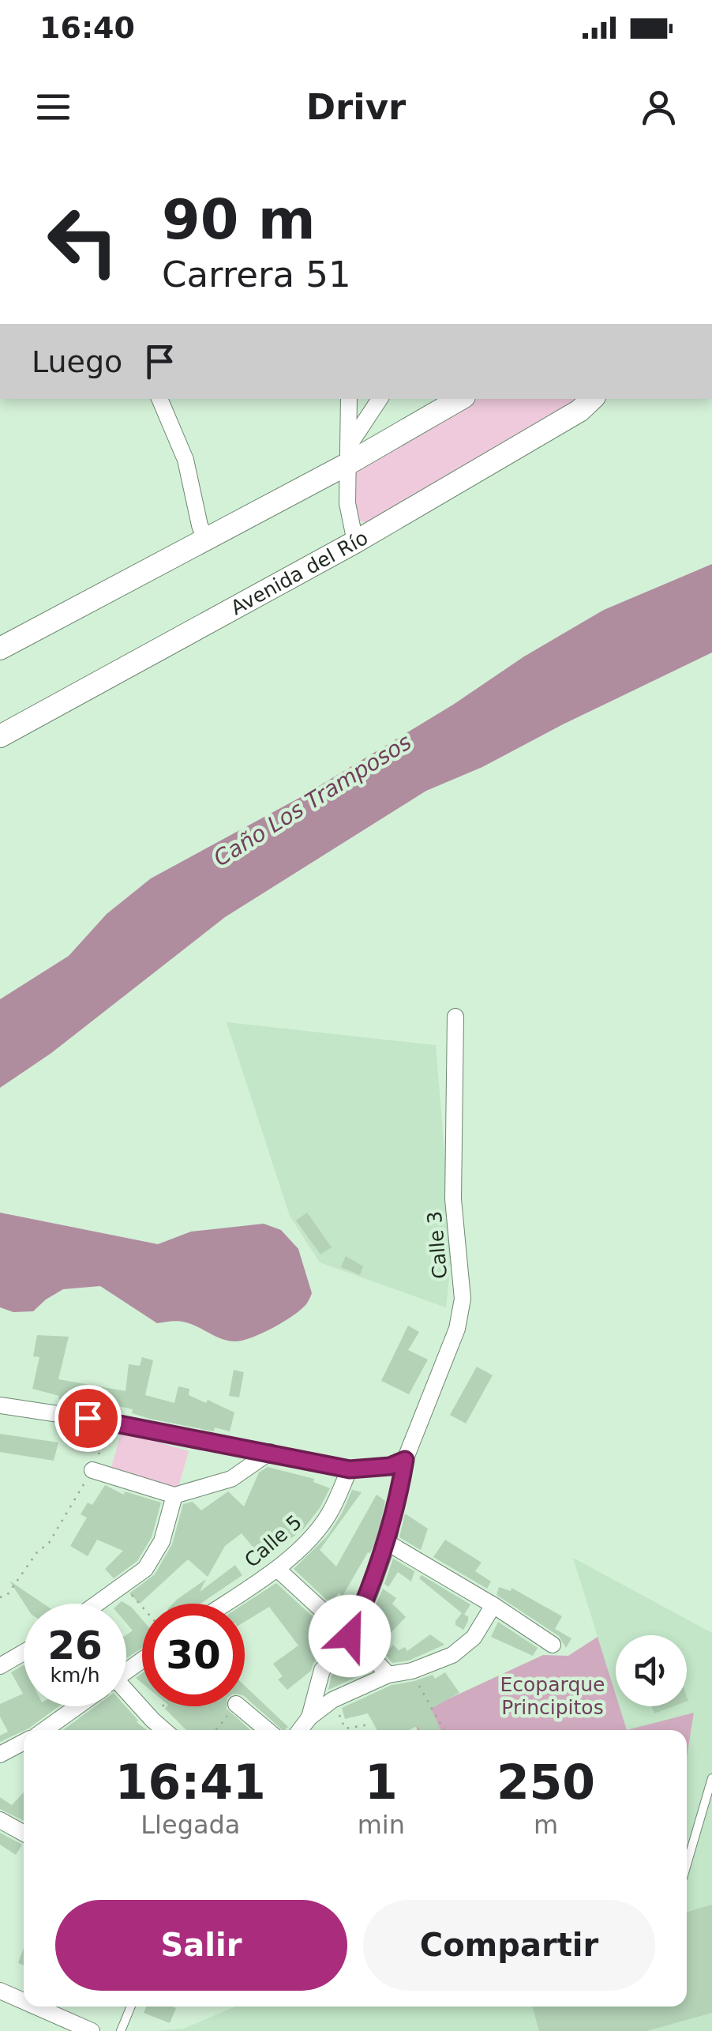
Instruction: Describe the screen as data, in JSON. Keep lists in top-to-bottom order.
{
  "streets": {
    "main road": ["Avenida del Río"],
    "street": ["Calle 3", "Calle 5"]
  },
  "water": ["Caño Los Tramposos"],
  "parks": ["Ecoparque Principitos"],
  "page": {
    "status": "16:40",
    "header": "Drivr",
    "turn": ["90 m", "Carrera 51"],
    "then": "Luego",
    "speed": "26 km/h",
    "limit": "30",
    "eta": [
      "16:41",
      "Llegada",
      "1",
      "min",
      "250",
      "m"
    ],
    "buttons": ["Salir", "Compartir"]
  }
}
